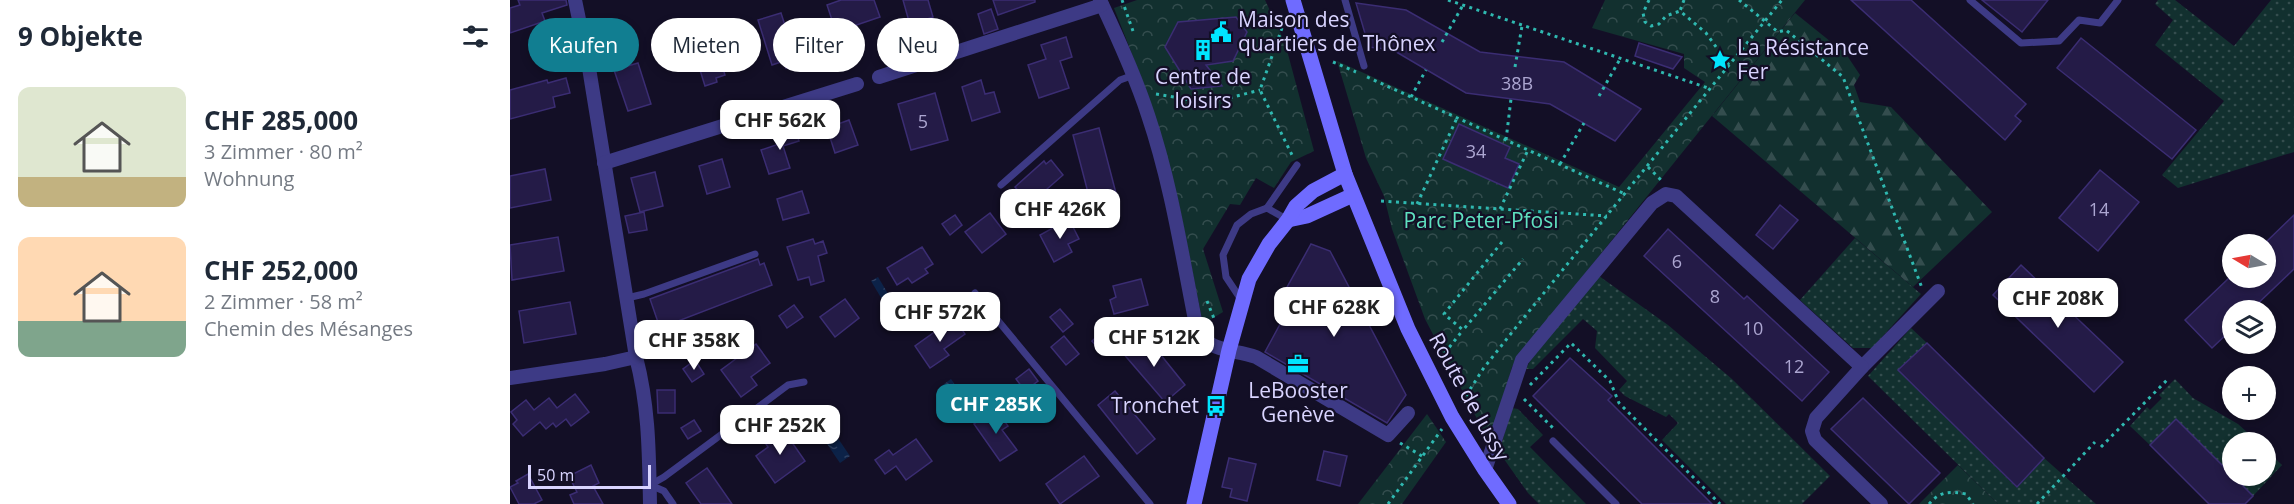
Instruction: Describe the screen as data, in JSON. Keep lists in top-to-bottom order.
{
  "streets": {
    "main road": ["Route de Jussy"]
  },
  "parks": ["Parc Peter-Pfosi"],
  "places": {
    "public building": ["Maison des quartiers de Thônex"],
    "building": ["Centre de loisirs"],
    "place": ["La Résistance Fer"],
    "office": ["LeBooster Genève"],
    "bus stop": ["Tronchet"]
  },
  "house_numbers": [
    "38B",
    "5",
    "34",
    "14",
    "6",
    "8",
    "10",
    "12"
  ],
  "scale_bar": "50 m",
  "north": "left",
  "page": {
    "heading": "9 Objekte",
    "chip": [
      "Kaufen",
      "Mieten",
      "Filter",
      "Neu"
    ],
    "list": [
      {
        "name": "CHF 285,000",
        "note": "3 Zimmer · 80 m² · Wohnung"
      },
      {
        "name": "CHF 252,000",
        "note": "2 Zimmer · 58 m² · Chemin des Mésanges"
      }
    ],
    "price": [
      "CHF 562K",
      "CHF 426K",
      "CHF 208K",
      "CHF 628K",
      "CHF 572K",
      "CHF 512K",
      "CHF 358K",
      "CHF 285K",
      "CHF 252K"
    ],
    "map_buttons": ["+", "−"],
    "scale": "50 m"
  }
}
